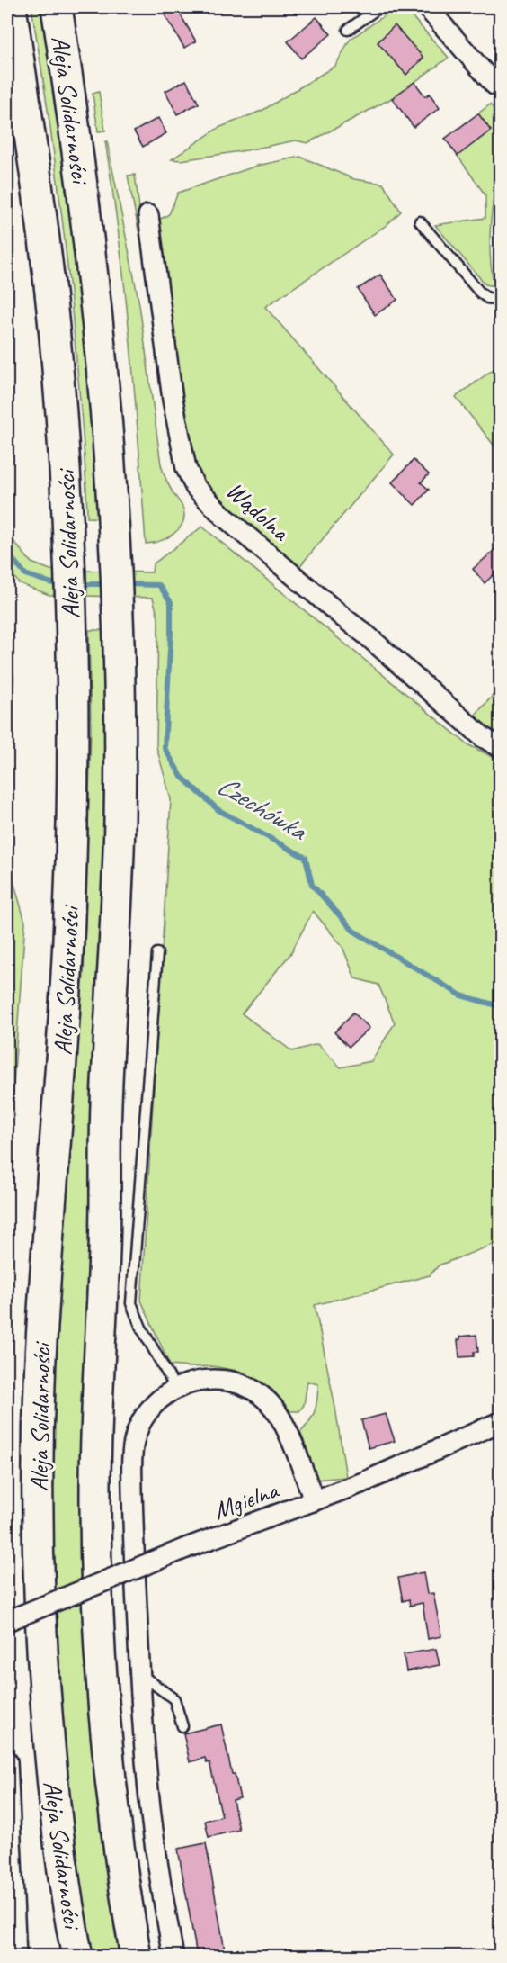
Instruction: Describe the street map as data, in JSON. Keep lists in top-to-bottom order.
{
  "streets": {
    "main road": ["Aleja Solidarności"],
    "street": ["Wądolna", "Mgielna"]
  },
  "water": ["Czechówka"]
}
